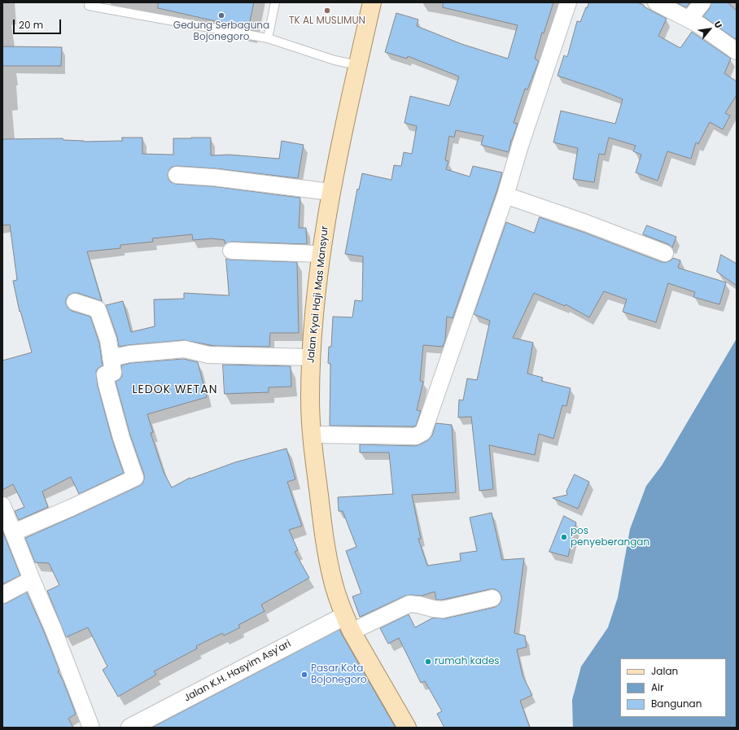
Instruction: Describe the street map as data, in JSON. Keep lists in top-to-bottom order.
{
  "streets": {
    "main road": ["Jalan Kyai Haji Mas Mansyur", "Jalan K.H. Hasyim Asy'ari"]
  },
  "crossings": [
    ["Jalan Kyai Haji Mas Mansyur", "Jalan K.H. Hasyim Asy'ari"]
  ],
  "districts": ["LEDOK WETAN"],
  "places": [
    "TK AL MUSLIMUN",
    "Gedung Serbaguna Bojonegoro",
    "pos penyeberangan",
    "rumah kades",
    "Pasar Kota Bojonegoro"
  ],
  "legend": ["Jalan", "Air", "Bangunan"],
  "scale_bar": "20 m",
  "north": "top right"
}
